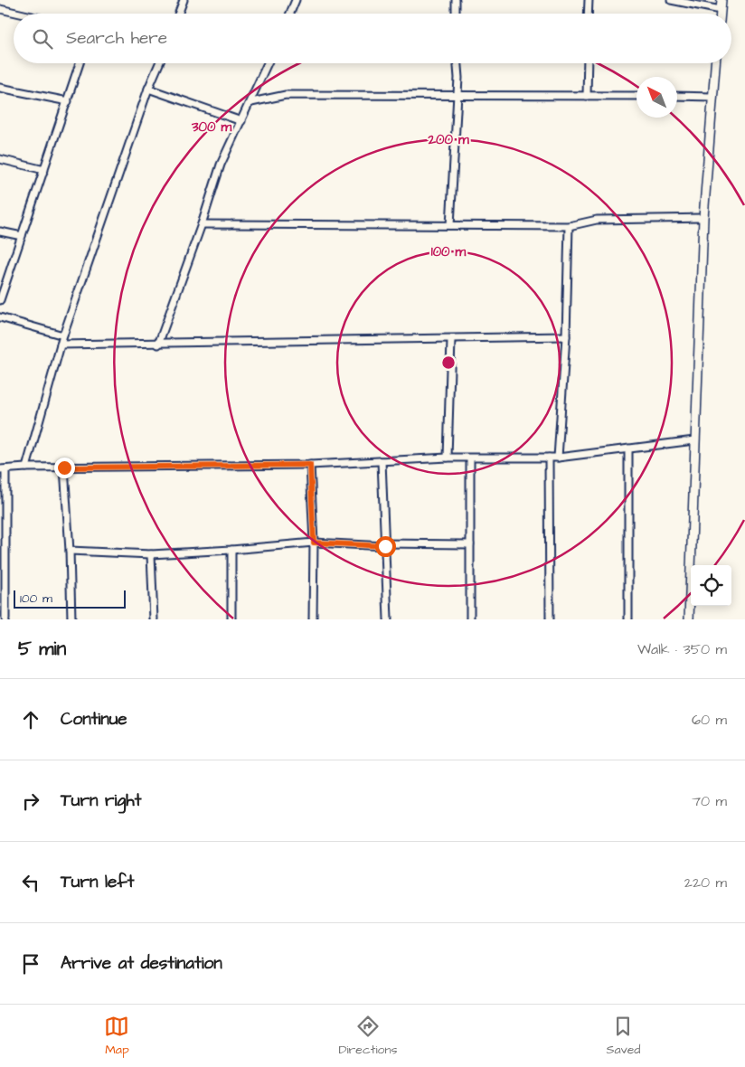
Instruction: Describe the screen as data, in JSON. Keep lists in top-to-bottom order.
{
  "scale_bar": "100 m",
  "north": "top left",
  "page": {
    "search": "Search here",
    "scale": "100 m",
    "heading": ["5 min", "Walk · 350 m"],
    "list": [
      ["Continue", "60 m"],
      ["Turn right", "70 m"],
      ["Turn left", "220 m"],
      "Arrive at destination"
    ],
    "nav": ["Map", "Directions", "Saved"]
  },
  "rings": ["300 m", "200 m", "100 m"]
}
